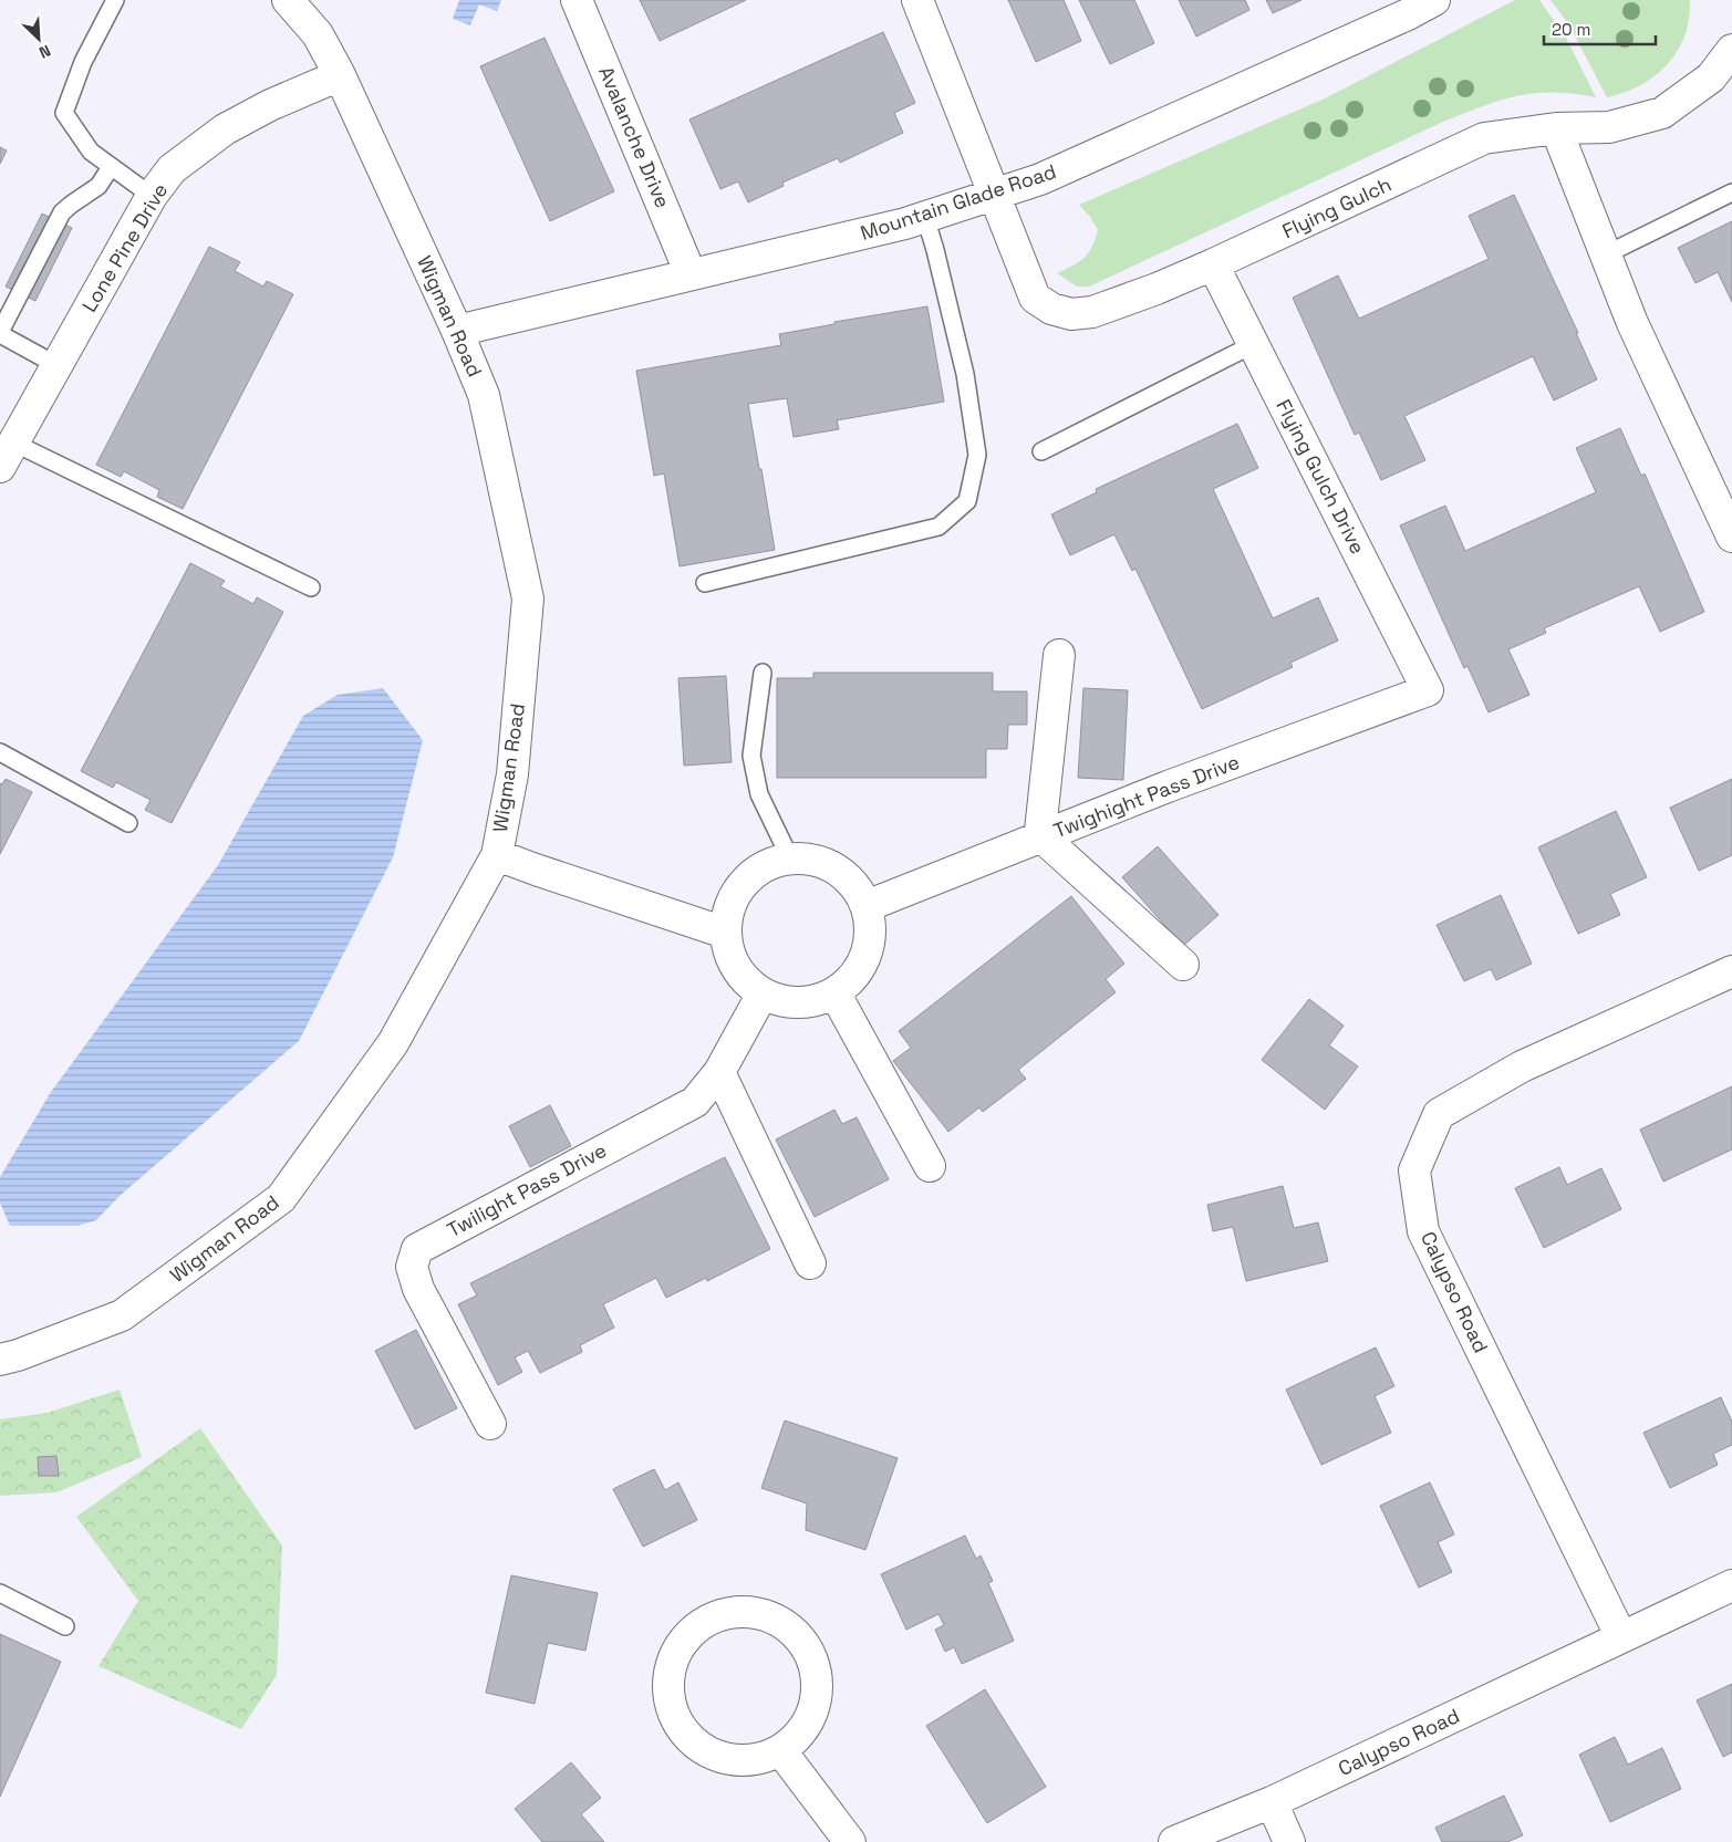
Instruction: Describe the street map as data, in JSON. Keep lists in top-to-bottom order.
{
  "streets": {
    "street": [
      "Avalanche Drive",
      "Mountain Glade Road",
      "Flying Gulch",
      "Lone Pine Drive",
      "Wigman Road",
      "Flying Gulch Drive",
      "Twighight Pass Drive",
      "Twilight Pass Drive",
      "Calypso Road"
    ]
  },
  "crossings": [
    ["Avalanche Drive", "Mountain Glade Road"],
    ["Mountain Glade Road", "Flying Gulch"],
    ["Mountain Glade Road", "Wigman Road"],
    ["Flying Gulch", "Flying Gulch Drive"],
    ["Lone Pine Drive", "Wigman Road"],
    ["Flying Gulch Drive", "Twighight Pass Drive"],
    ["Twighight Pass Drive", "Twilight Pass Drive"]
  ],
  "scale_bar": "20 m",
  "north": "bottom right"
}
